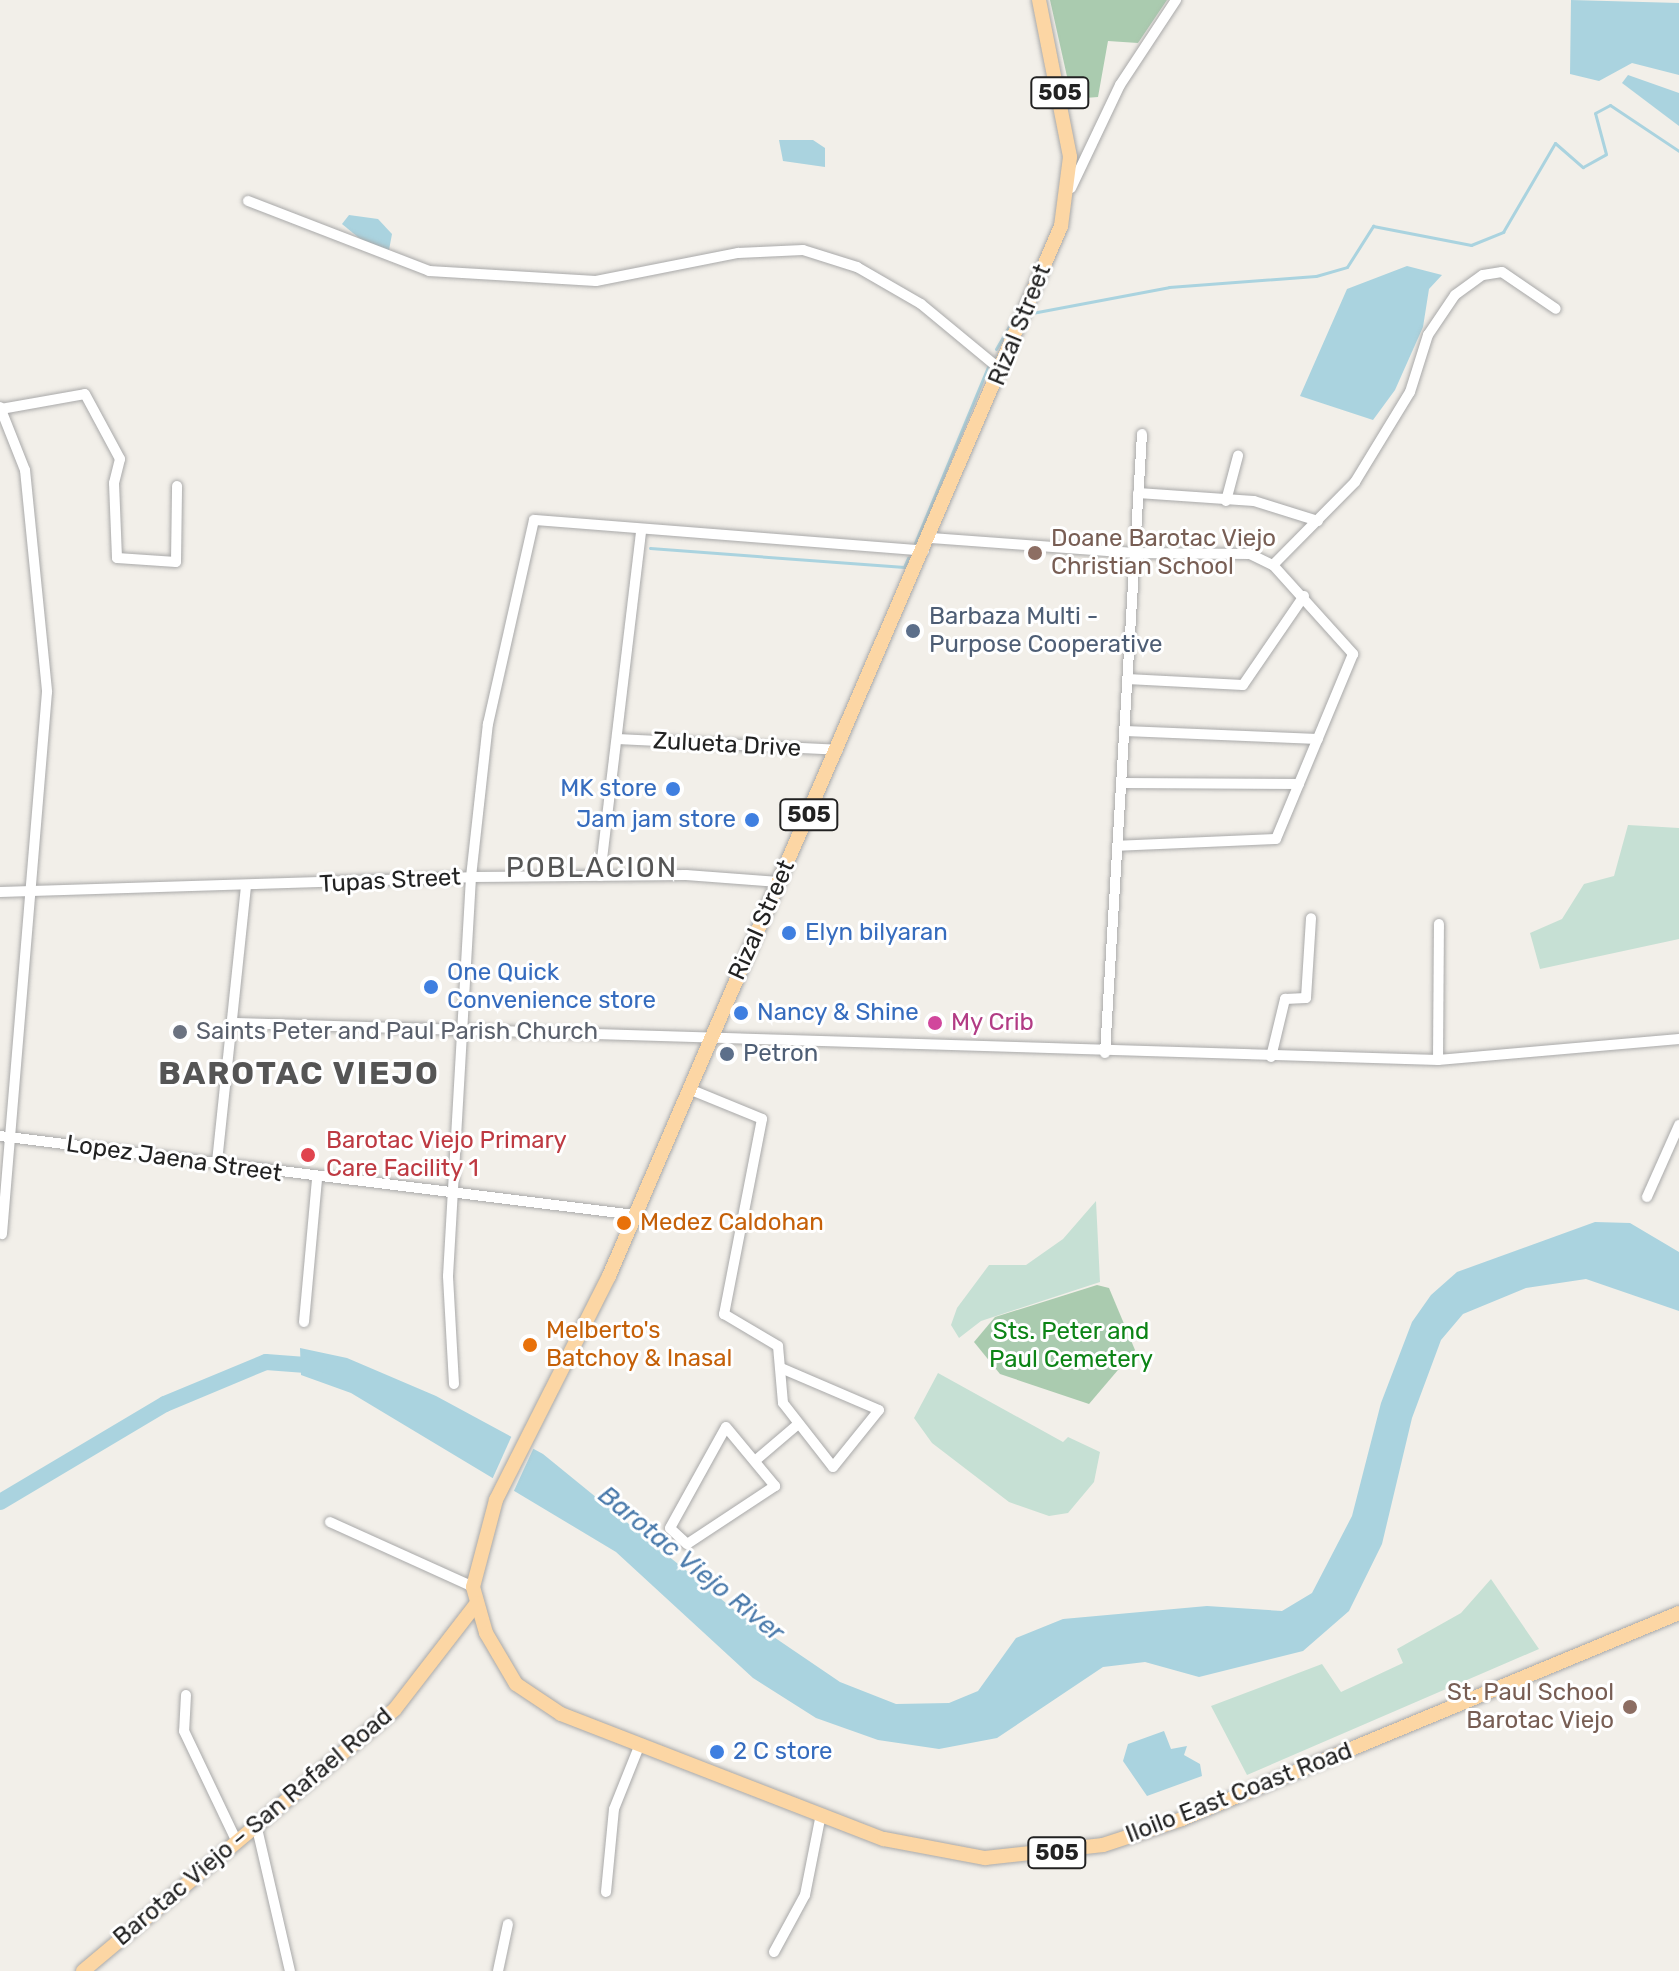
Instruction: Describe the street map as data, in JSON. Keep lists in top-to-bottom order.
{
  "streets": {
    "main road": [
      "505",
      "Rizal Street",
      "Iloilo East Coast Road",
      "Barotac Viejo – San Rafael Road"
    ],
    "street": ["Zulueta Drive", "Tupas Street", "Lopez Jaena Street"]
  },
  "crossings": [
    ["505", "Rizal Street"],
    ["Rizal Street", "Zulueta Drive"],
    ["Rizal Street", "Tupas Street"],
    ["Rizal Street", "Lopez Jaena Street"],
    ["Rizal Street", "Iloilo East Coast Road"],
    ["Rizal Street", "Barotac Viejo – San Rafael Road"],
    ["Iloilo East Coast Road", "Barotac Viejo – San Rafael Road"]
  ],
  "districts": ["POBLACION", "BAROTAC VIEJO"],
  "water": ["Barotac Viejo River"],
  "parks": ["Sts. Peter and Paul Cemetery"],
  "places": [
    "Doane Barotac Viejo Christian School",
    "Barbaza Multi - Purpose Cooperative",
    "MK store",
    "Jam jam store",
    "Elyn bilyaran",
    "One Quick Convenience store",
    "Nancy & Shine",
    "My Crib",
    "Saints Peter and Paul Parish Church",
    "Petron",
    "Barotac Viejo Primary Care Facility 1",
    "Medez Caldohan",
    "Melberto's Batchoy & Inasal",
    "St. Paul School Barotac Viejo",
    "2 C store"
  ]
}
